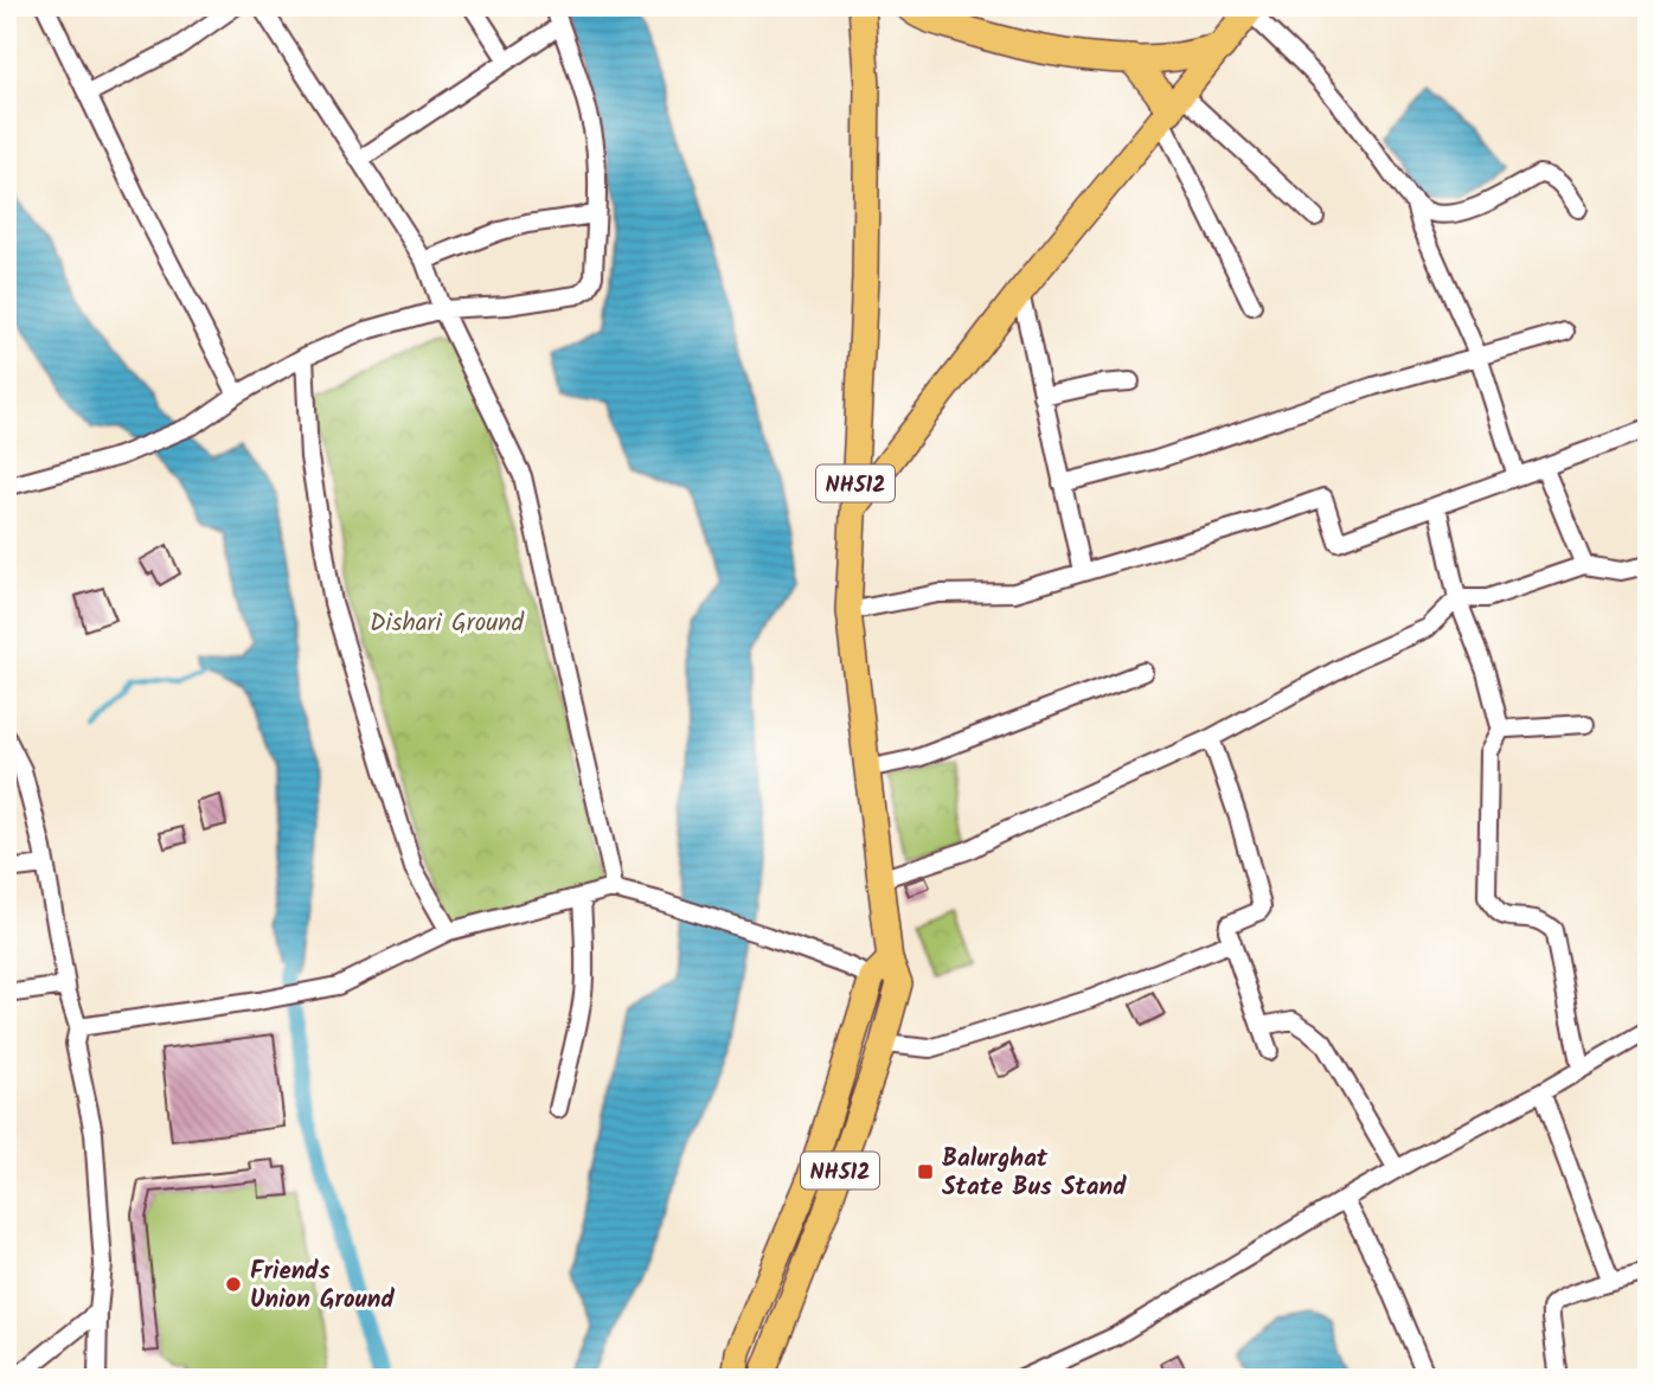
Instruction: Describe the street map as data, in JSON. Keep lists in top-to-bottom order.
{
  "streets": {
    "main road": ["NH512"]
  },
  "parks": ["Dishari Ground"],
  "places": {
    "transit": ["Balurghat State Bus Stand"],
    "other": ["Friends Union Ground"]
  }
}
